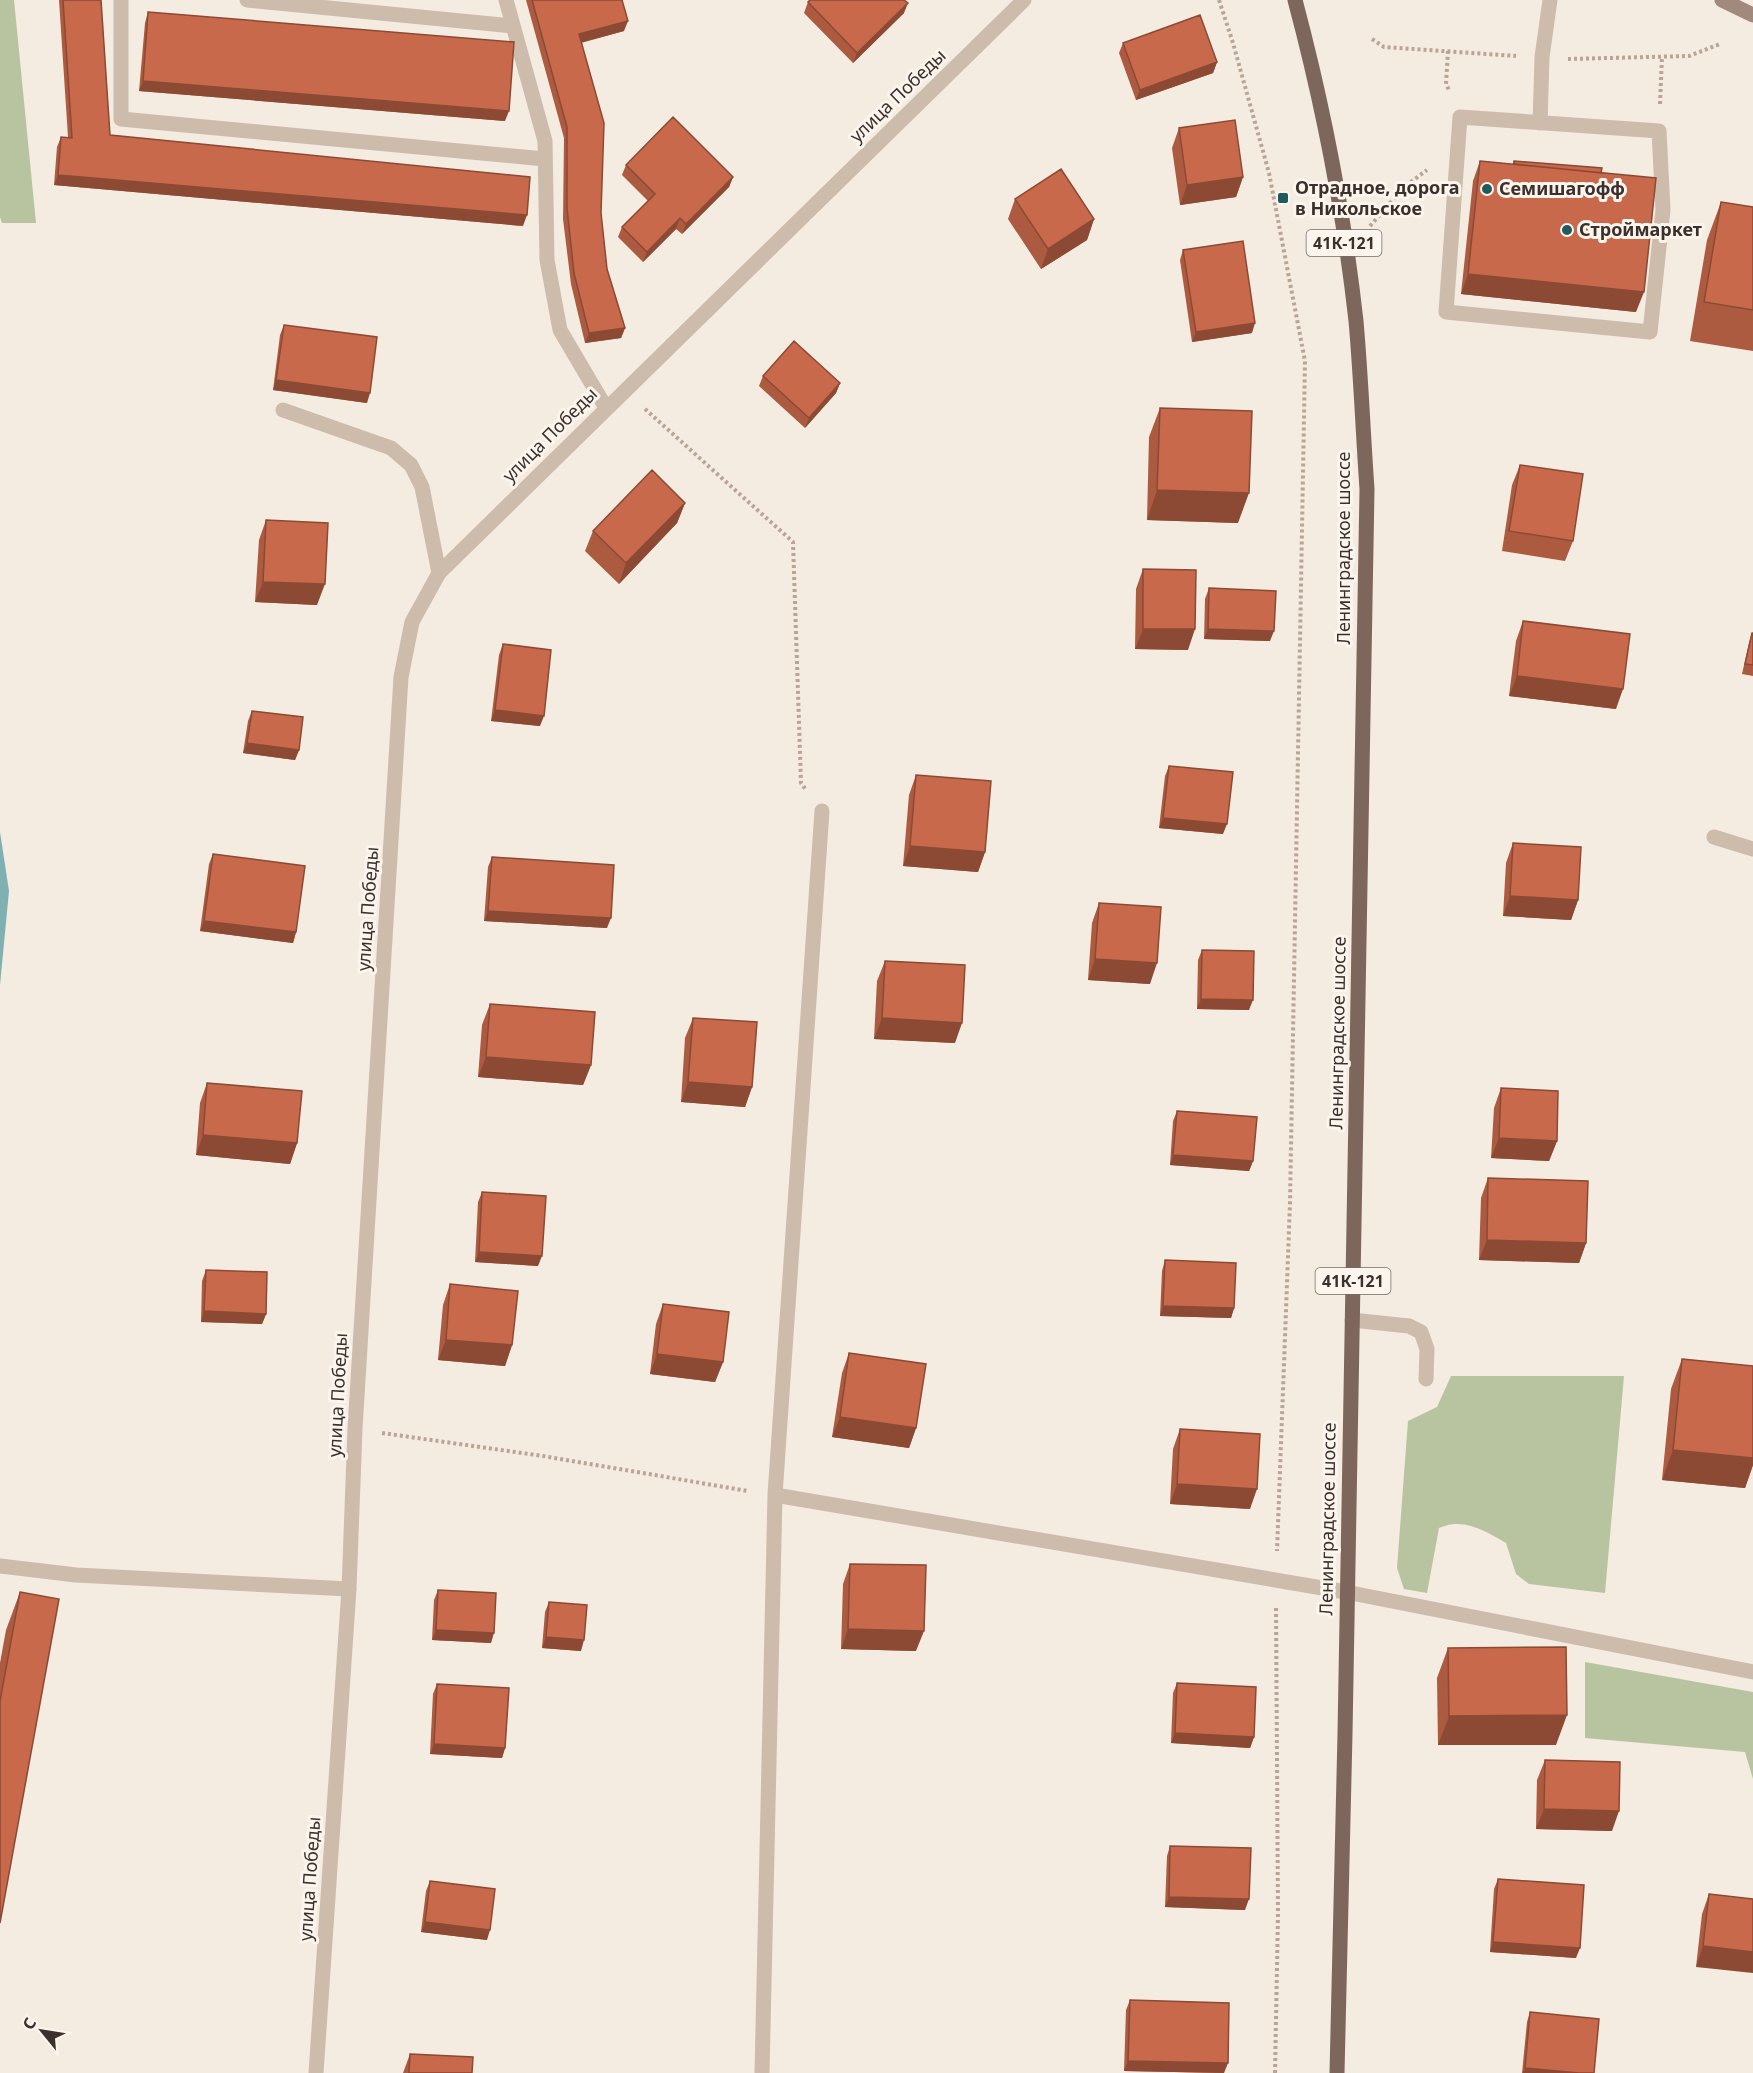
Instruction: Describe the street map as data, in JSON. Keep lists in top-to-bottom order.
{
  "streets": {
    "main road": ["41К-121", "Ленинградское шоссе"],
    "street": ["улица Победы"]
  },
  "places": {
    "other": ["Семишагофф", "Строймаркет"],
    "transit": ["Отрадное, дорога в Никольское"]
  },
  "north": "top left"
}
